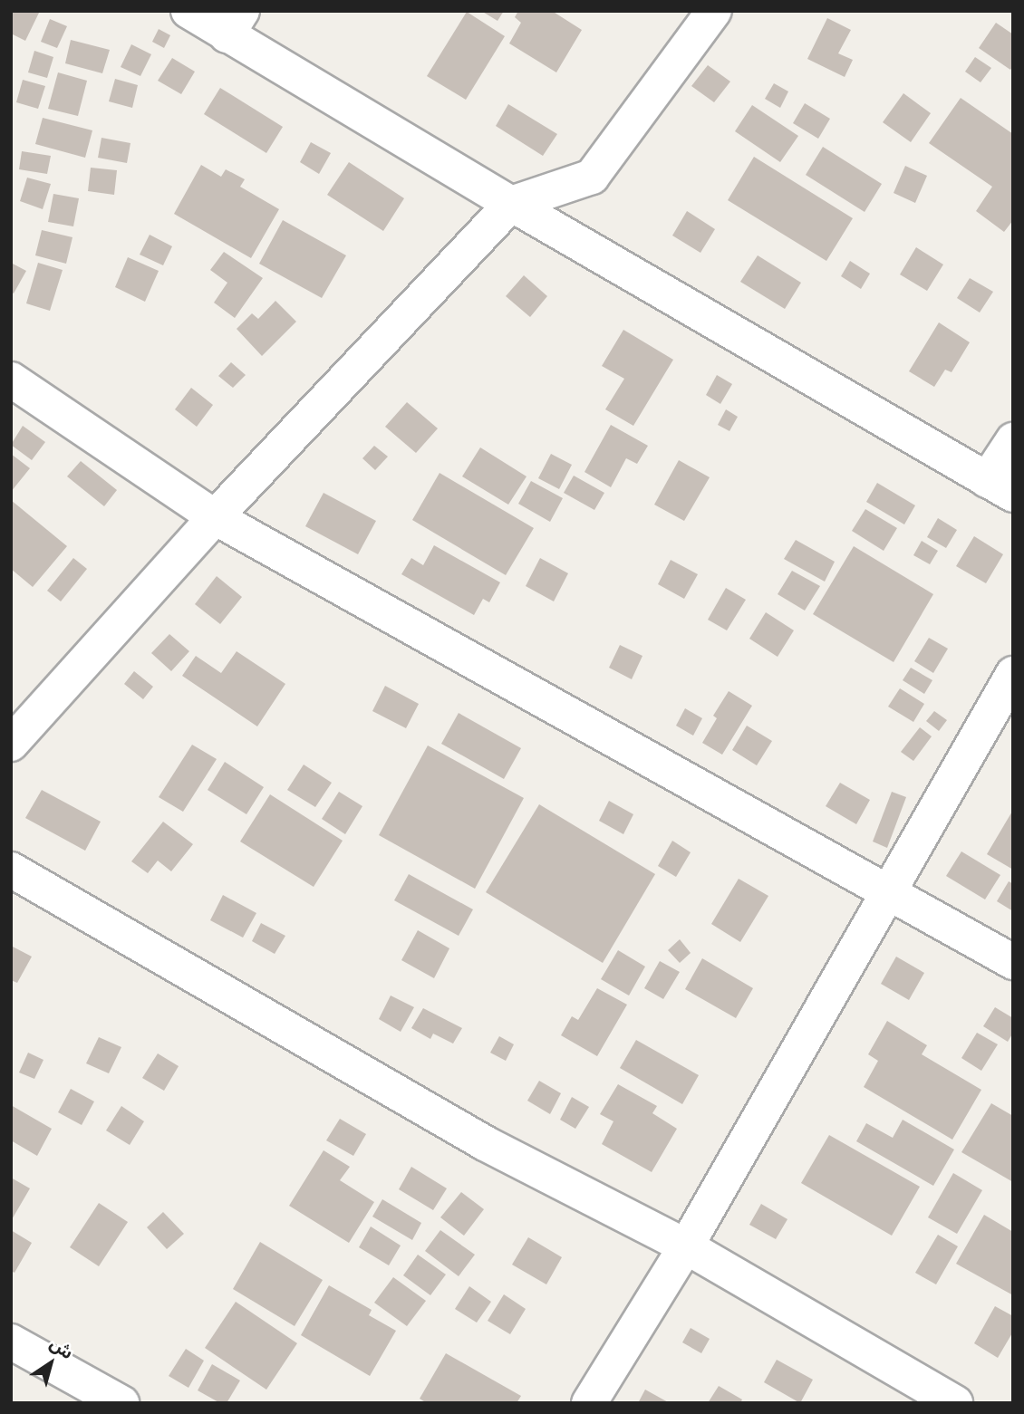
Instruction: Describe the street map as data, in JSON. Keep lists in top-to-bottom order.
{
  "north": "top right"
}
